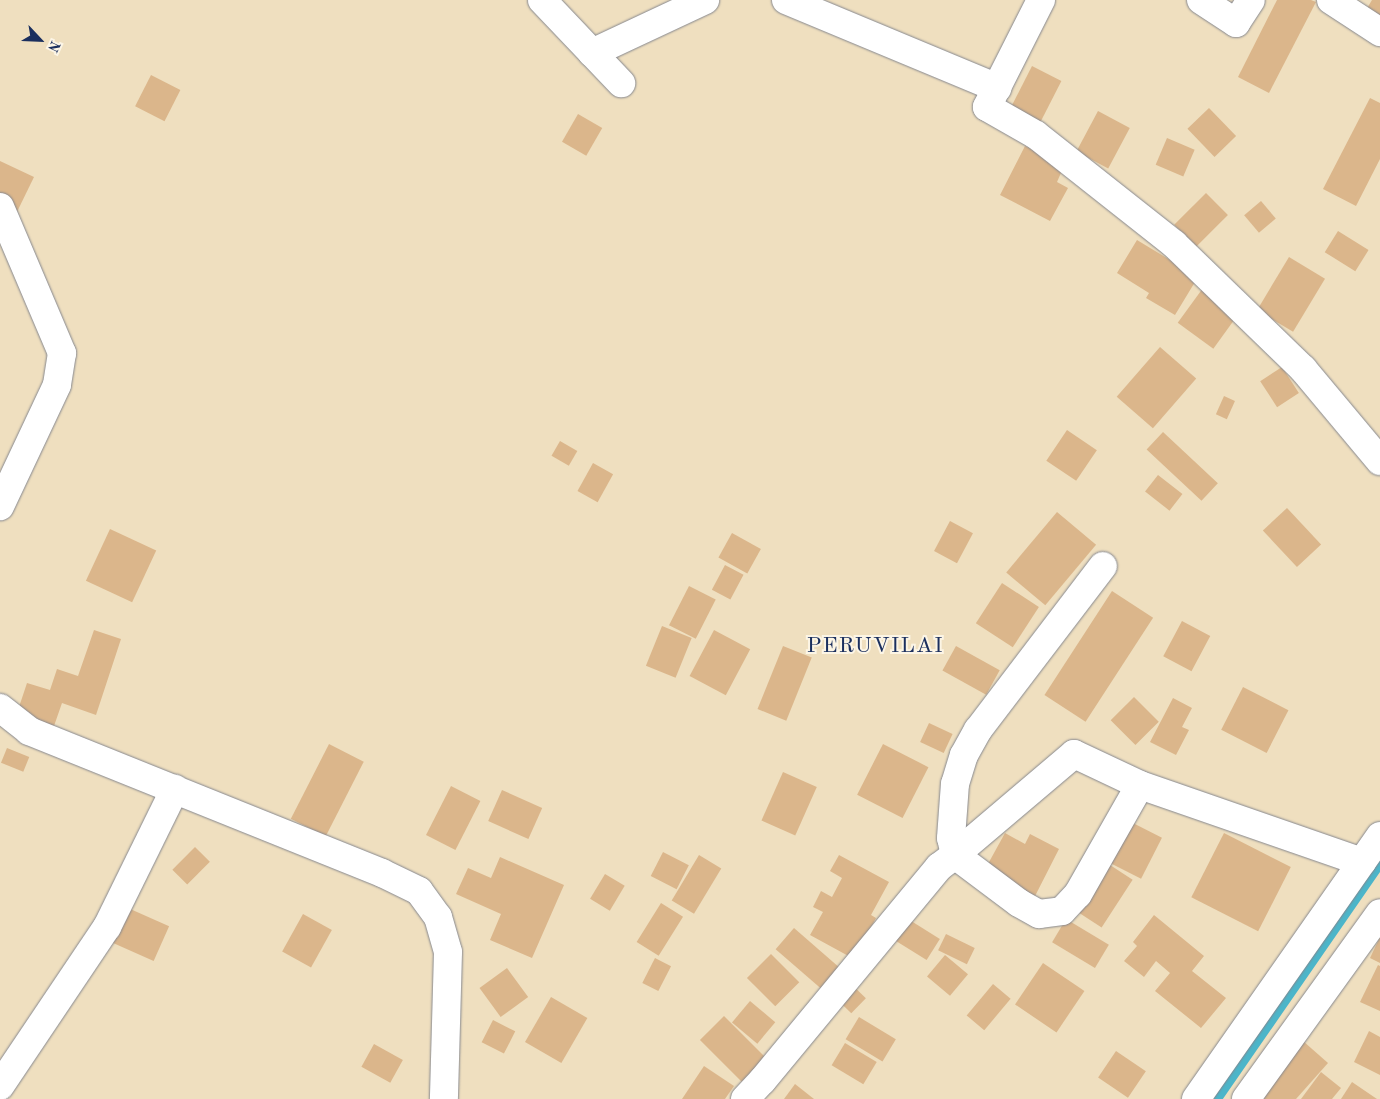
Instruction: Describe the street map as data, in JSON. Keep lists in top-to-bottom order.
{
  "districts": ["PERUVILAI"],
  "north": "bottom right"
}
